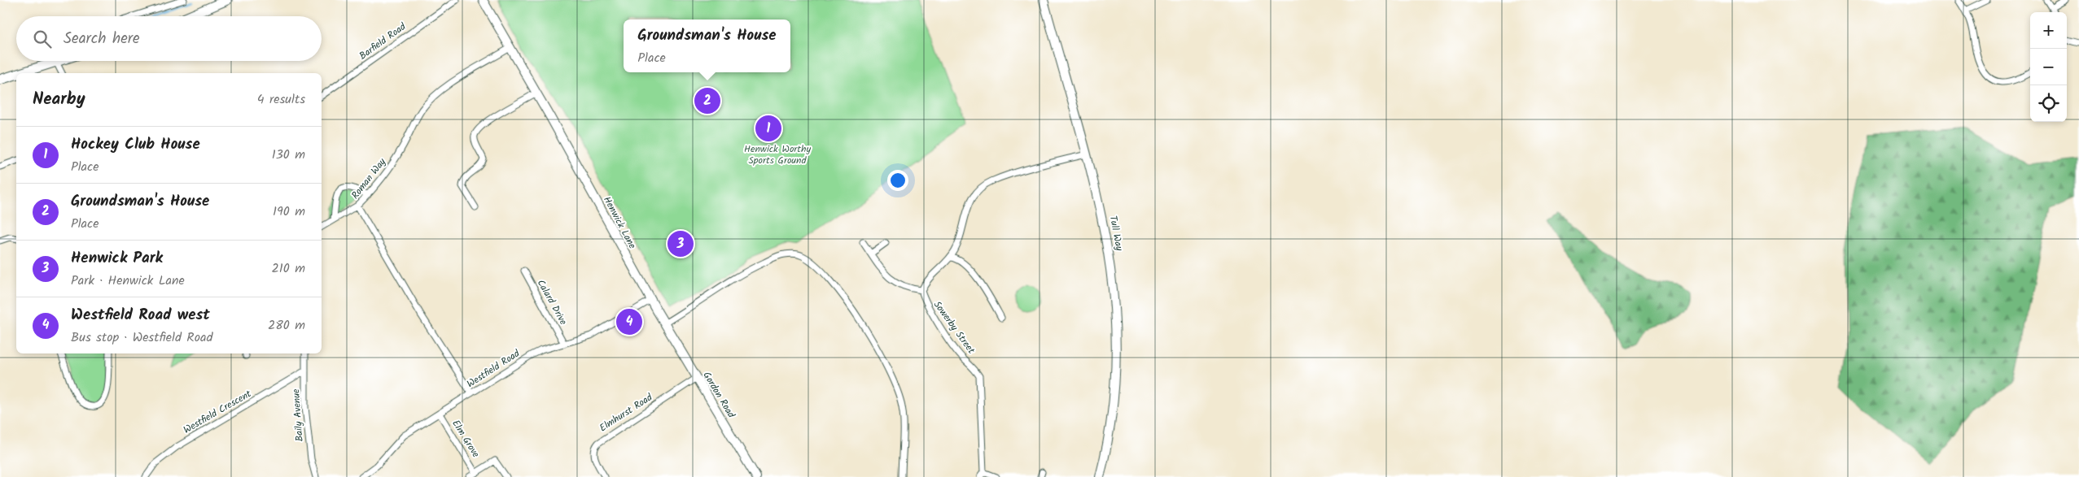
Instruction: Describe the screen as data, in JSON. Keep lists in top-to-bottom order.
{
  "streets": {
    "street": [
      "Barfield Road",
      "Roman Way",
      "Henwick Lane",
      "Tull Way",
      "Calard Drive",
      "Sowerby Street",
      "Westfield Road",
      "Gordon Road",
      "Westfield Crescent",
      "Elmhurst Road",
      "Baily Avenue",
      "Elm Grove"
    ]
  },
  "crossings": [
    ["Roman Way", "Henwick Lane"],
    ["Roman Way", "Westfield Road"],
    ["Henwick Lane", "Westfield Road"],
    ["Henwick Lane", "Gordon Road"],
    ["Calard Drive", "Westfield Road"],
    ["Westfield Road", "Elm Grove"],
    ["Gordon Road", "Elmhurst Road"],
    ["Westfield Crescent", "Baily Avenue"]
  ],
  "parks": ["Henwick Worthy Sports Ground"],
  "page": {
    "map_buttons": ["+", "−"],
    "search": "Search here",
    "popup": ["Groundsman's House", "Place"],
    "heading": ["Nearby", "4 results"],
    "pins": [
      "2",
      "1",
      "3",
      "4"
    ],
    "list": [
      {
        "mark": "1",
        "name": "Hockey Club House",
        "note": "Place",
        "value": "130 m"
      },
      {
        "mark": "2",
        "name": "Groundsman's House",
        "note": "Place",
        "value": "190 m"
      },
      {
        "mark": "3",
        "name": "Henwick Park",
        "note": "Park · Henwick Lane",
        "value": "210 m"
      },
      {
        "mark": "4",
        "name": "Westfield Road west",
        "note": "Bus stop · Westfield Road",
        "value": "280 m"
      }
    ]
  }
}
